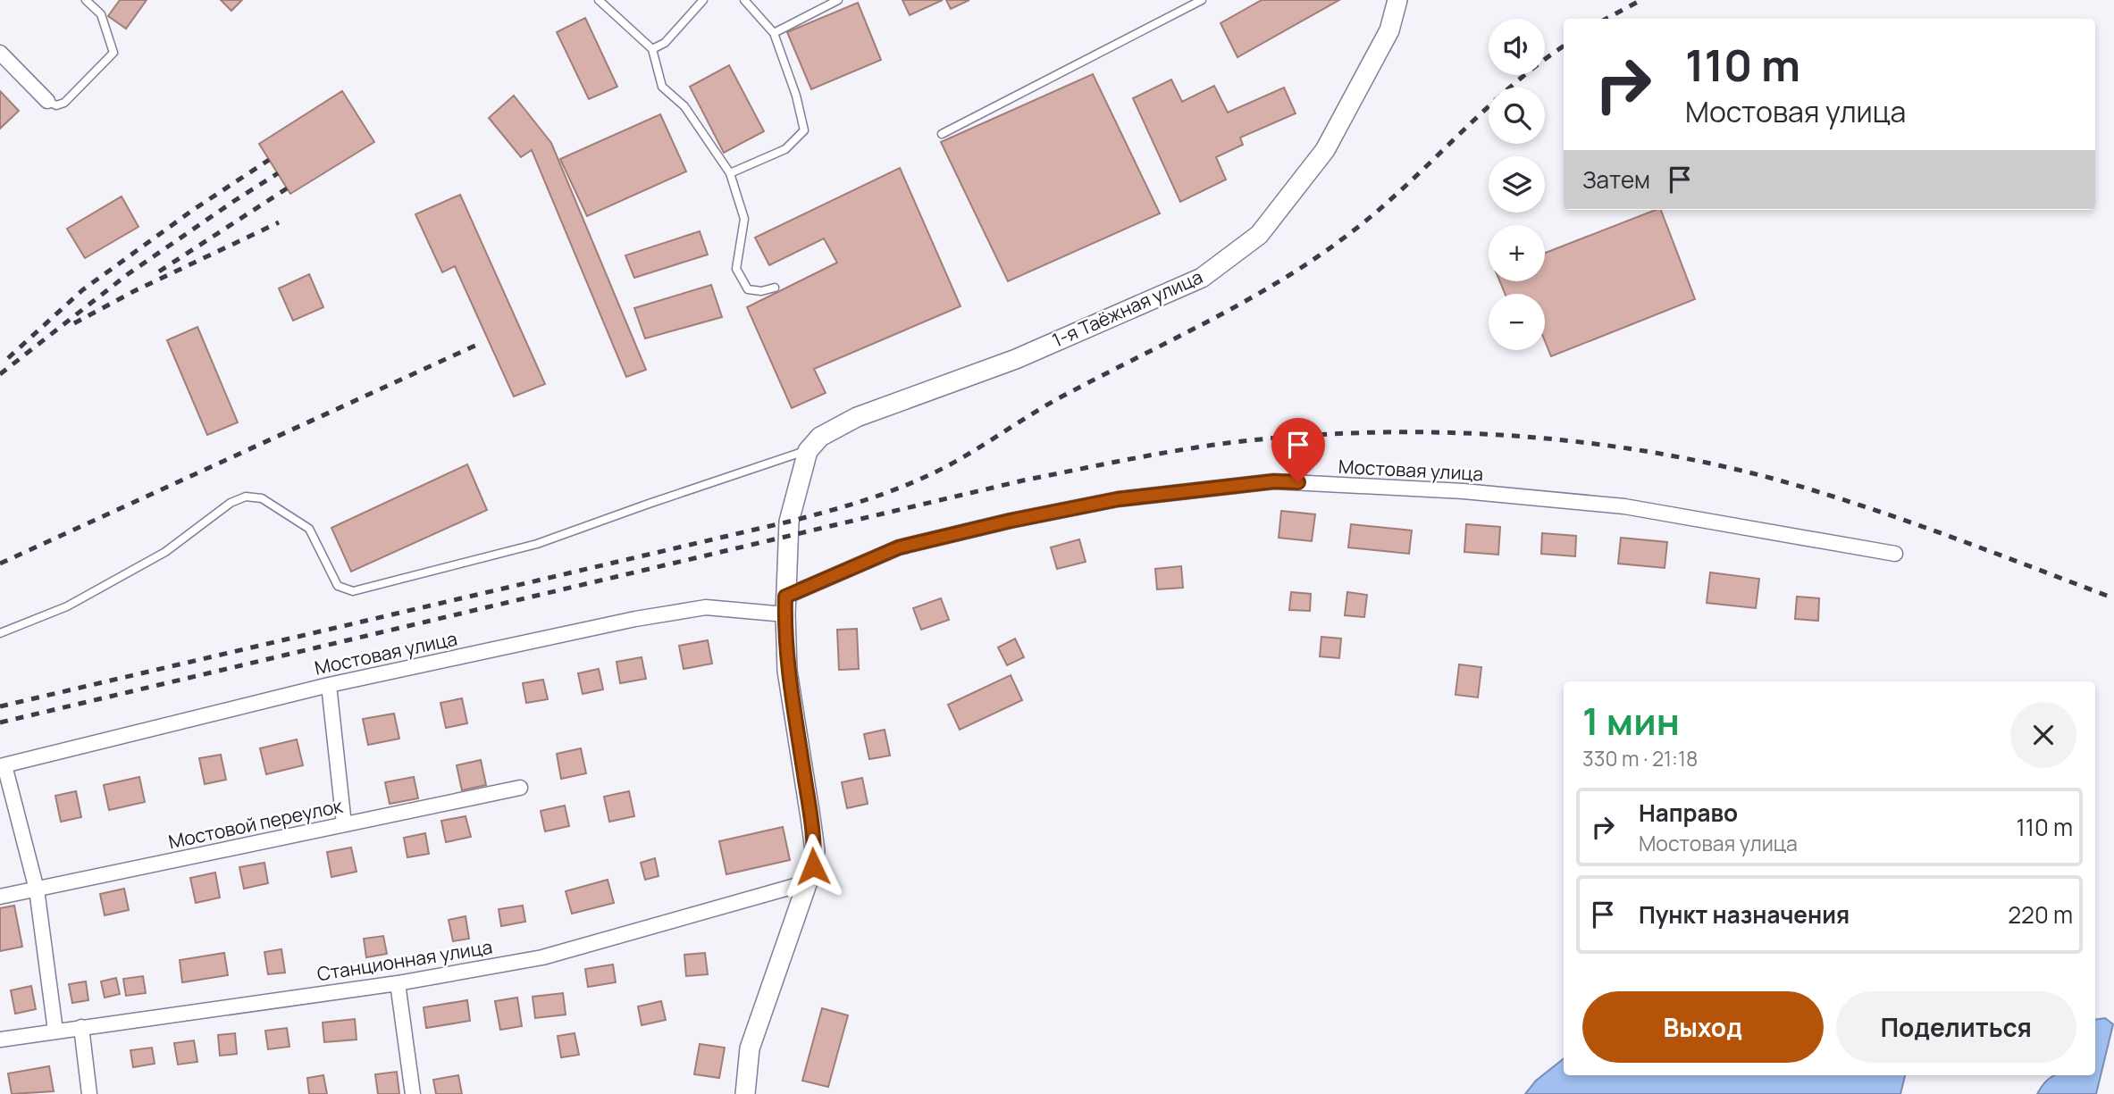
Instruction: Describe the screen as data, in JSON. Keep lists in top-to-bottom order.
{
  "streets": {
    "street": [
      "1-я Таёжная улица",
      "Мостовая улица",
      "Мостовой переулок",
      "Станционная улица"
    ]
  },
  "page": {
    "map_buttons": ["+", "−"],
    "turn": ["110 m", "Мостовая улица"],
    "then": "Затем",
    "heading": ["1 мин", "330 m · 21:18"],
    "list": [
      {
        "name": "Направо",
        "note": "Мостовая улица",
        "value": "110 m"
      },
      {
        "name": "Пункт назначения",
        "value": "220 m"
      }
    ],
    "buttons": ["Выход", "Поделиться"]
  }
}
